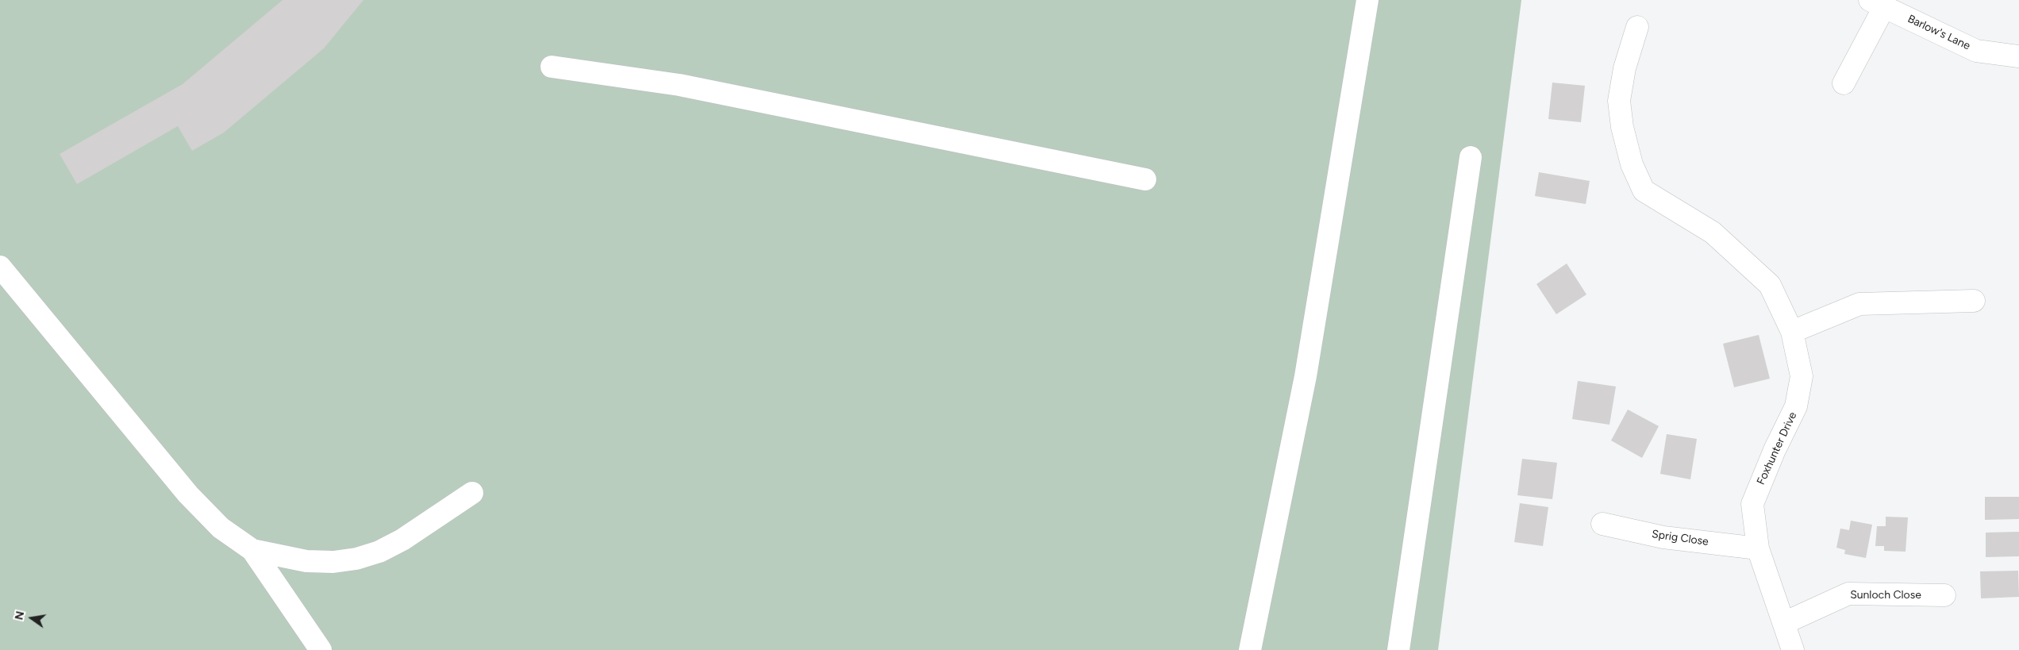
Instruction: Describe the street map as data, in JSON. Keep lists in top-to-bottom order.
{
  "streets": {
    "street": [
      "Barlow's Lane",
      "Foxhunter Drive",
      "Sprig Close",
      "Sunloch Close"
    ]
  },
  "crossings": [
    ["Foxhunter Drive", "Sprig Close"],
    ["Foxhunter Drive", "Sunloch Close"]
  ],
  "north": "left"
}
